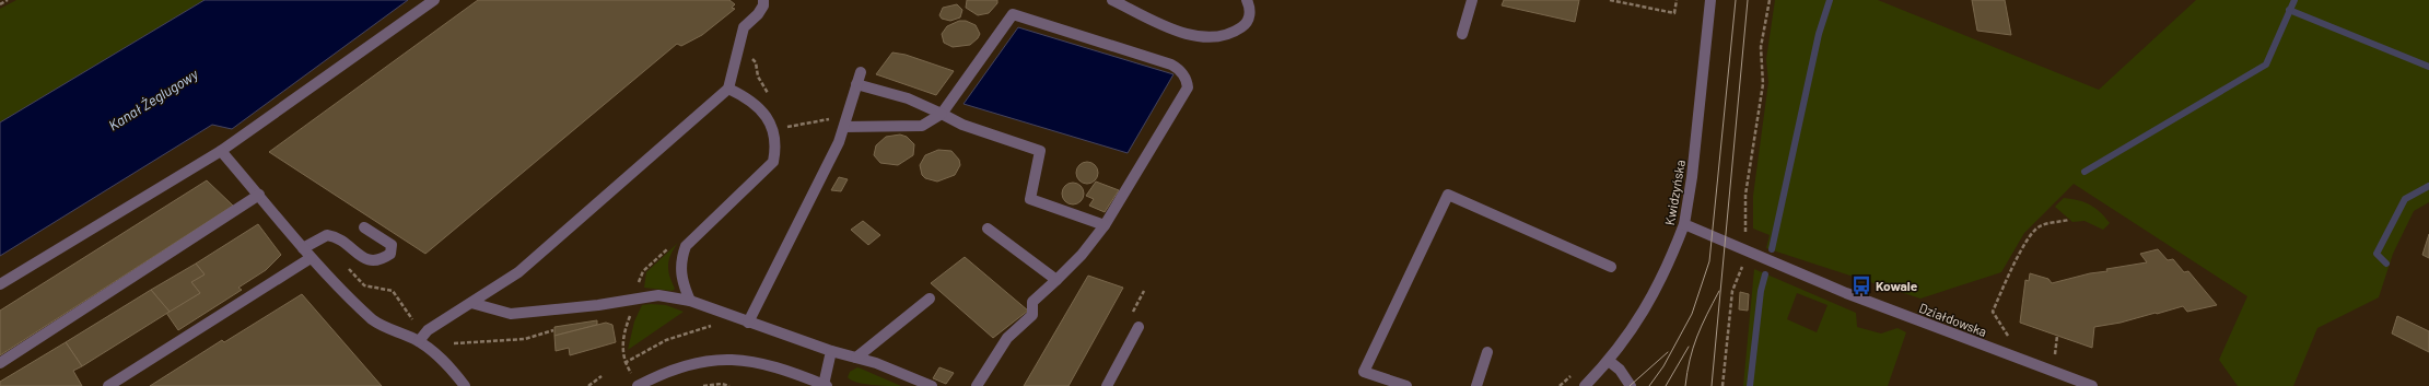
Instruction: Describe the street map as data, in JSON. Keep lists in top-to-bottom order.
{
  "streets": {
    "street": ["Kwidzyńska", "Działdowska"]
  },
  "crossings": [
    ["Kwidzyńska", "Działdowska"]
  ],
  "water": ["Kanał Żeglugowy"],
  "places": {
    "bus stop": ["Kowale"]
  }
}
